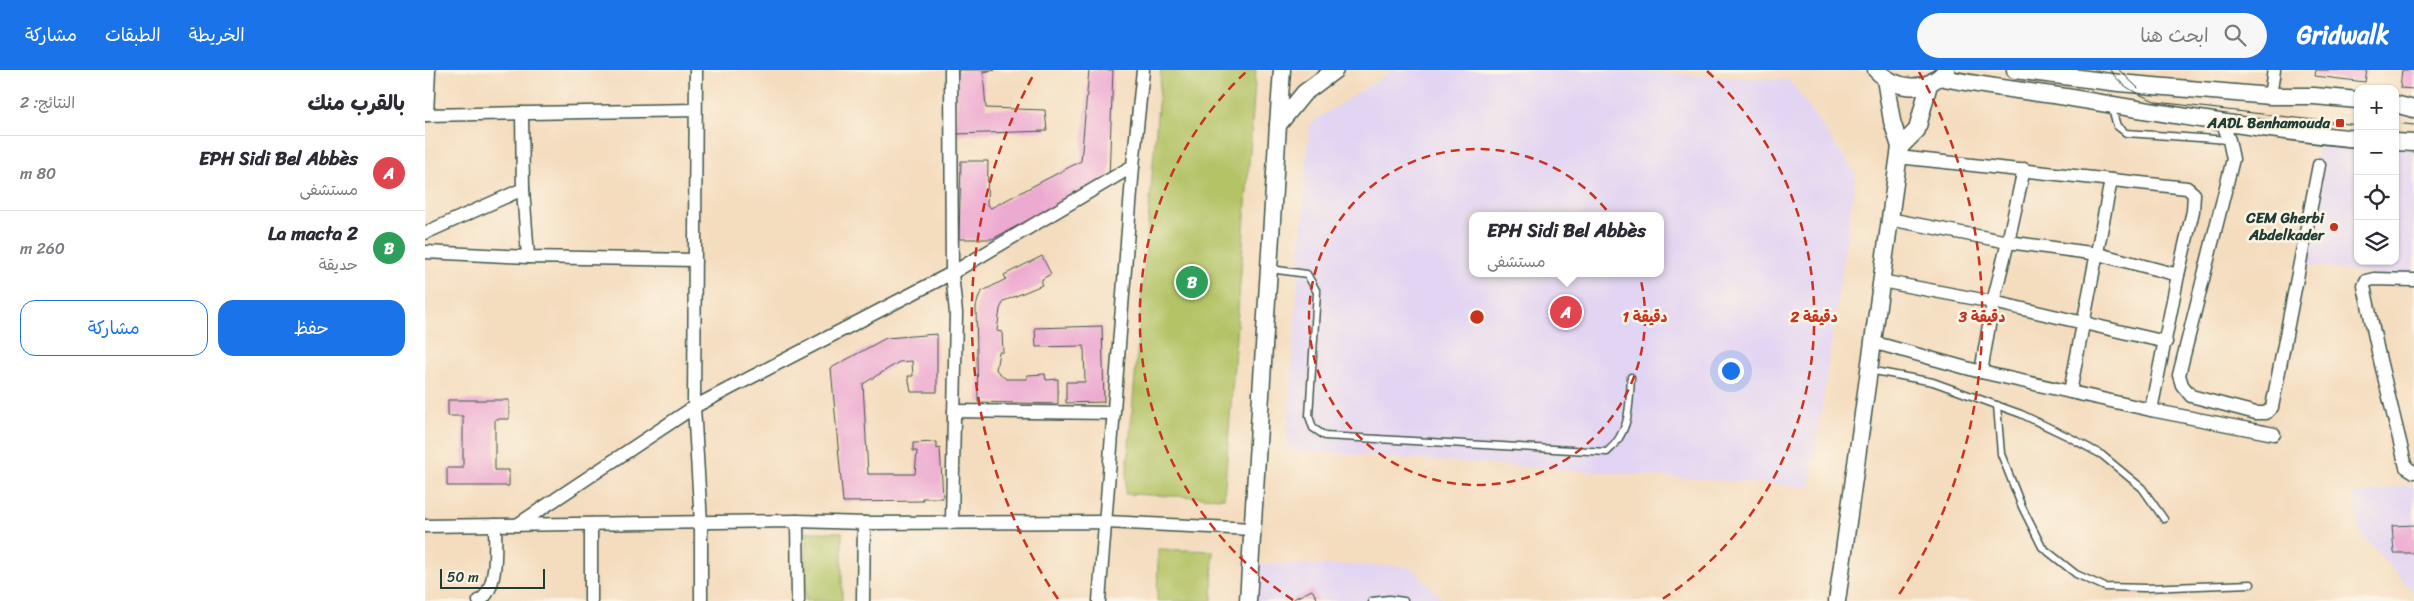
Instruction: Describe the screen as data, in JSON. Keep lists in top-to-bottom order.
{
  "places": {
    "transit": ["AADL Benhamouda"],
    "other": ["CEM Gherbi Abdelkader"]
  },
  "scale_bar": "50 m",
  "page": {
    "header": "Gridwalk",
    "search": "ابحث هنا",
    "nav": ["الخريطة", "الطبقات", "مشاركة"],
    "heading": ["بالقرب منك", "النتائج: 2"],
    "map_buttons": ["+", "−"],
    "list": [
      {
        "mark": "A",
        "name": "EPH Sidi Bel Abbès",
        "note": "مستشفى",
        "value": "80 m"
      },
      {
        "mark": "B",
        "name": "La macta 2",
        "note": "حديقة",
        "value": "260 m"
      }
    ],
    "popup": ["EPH Sidi Bel Abbès", "مستشفى"],
    "pins": ["B", "A"],
    "buttons": ["حفظ", "مشاركة"],
    "scale": "50 m"
  },
  "rings": ["1 دقيقة", "2 دقيقة", "3 دقيقة"]
}
